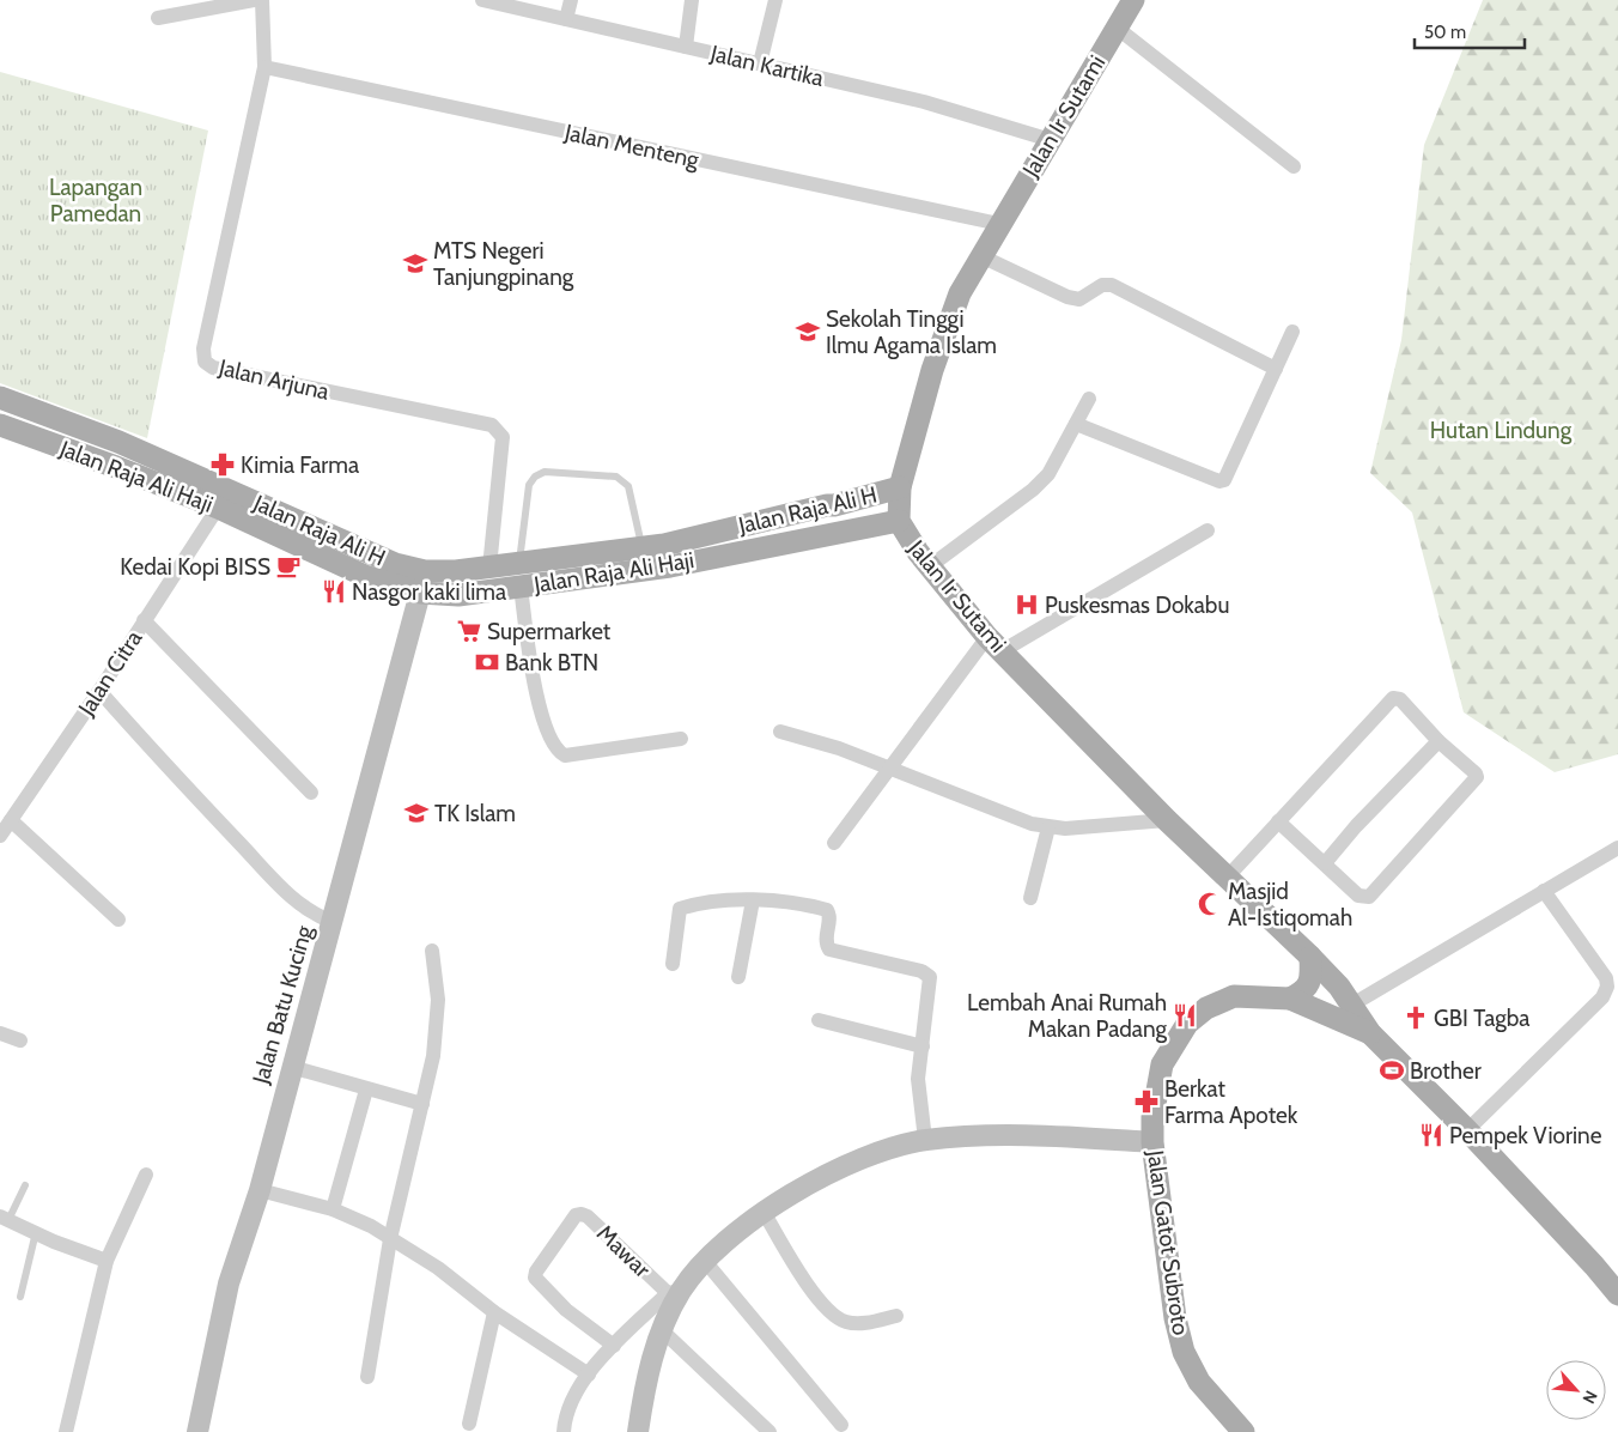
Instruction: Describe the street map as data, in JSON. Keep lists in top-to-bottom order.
{
  "streets": {
    "main road": [
      "Jalan Ir Sutami",
      "Jalan Raja Ali Haji",
      "Jalan Raja Ali H",
      "Jalan Gatot Subroto"
    ],
    "street": [
      "Jalan Kartika",
      "Jalan Menteng",
      "Jalan Arjuna",
      "Jalan Citra",
      "Jalan Batu Kucing",
      "Mawar"
    ]
  },
  "crossings": [
    ["Jalan Kartika", "Jalan Ir Sutami"],
    ["Jalan Ir Sutami", "Jalan Menteng"],
    ["Jalan Ir Sutami", "Jalan Raja Ali Haji"],
    ["Jalan Ir Sutami", "Jalan Raja Ali H"],
    ["Jalan Ir Sutami", "Jalan Gatot Subroto"],
    ["Jalan Menteng", "Jalan Arjuna"],
    ["Jalan Arjuna", "Jalan Raja Ali H"],
    ["Jalan Raja Ali Haji", "Jalan Raja Ali H"],
    ["Jalan Raja Ali Haji", "Jalan Citra"],
    ["Jalan Raja Ali Haji", "Jalan Batu Kucing"]
  ],
  "parks": ["Lapangan Pamedan", "Hutan Lindung"],
  "places": {
    "school or university": ["MTS Negeri Tanjungpinang", "Sekolah Tinggi Ilmu Agama Islam", "TK Islam"],
    "pharmacy": ["Kimia Farma", "Berkat Farma Apotek"],
    "cafe": ["Kedai Kopi BISS"],
    "restaurant": ["Nasgor kaki lima", "Lembah Anai Rumah Makan Padang", "Pempek Viorine"],
    "hospital": ["Puskesmas Dokabu"],
    "supermarket": ["Supermarket"],
    "bank": ["Bank BTN"],
    "mosque": ["Masjid Al-Istiqomah"],
    "church": ["GBI Tagba"],
    "sports": ["Brother"]
  },
  "scale_bar": "50 m",
  "north": "bottom right"
}
